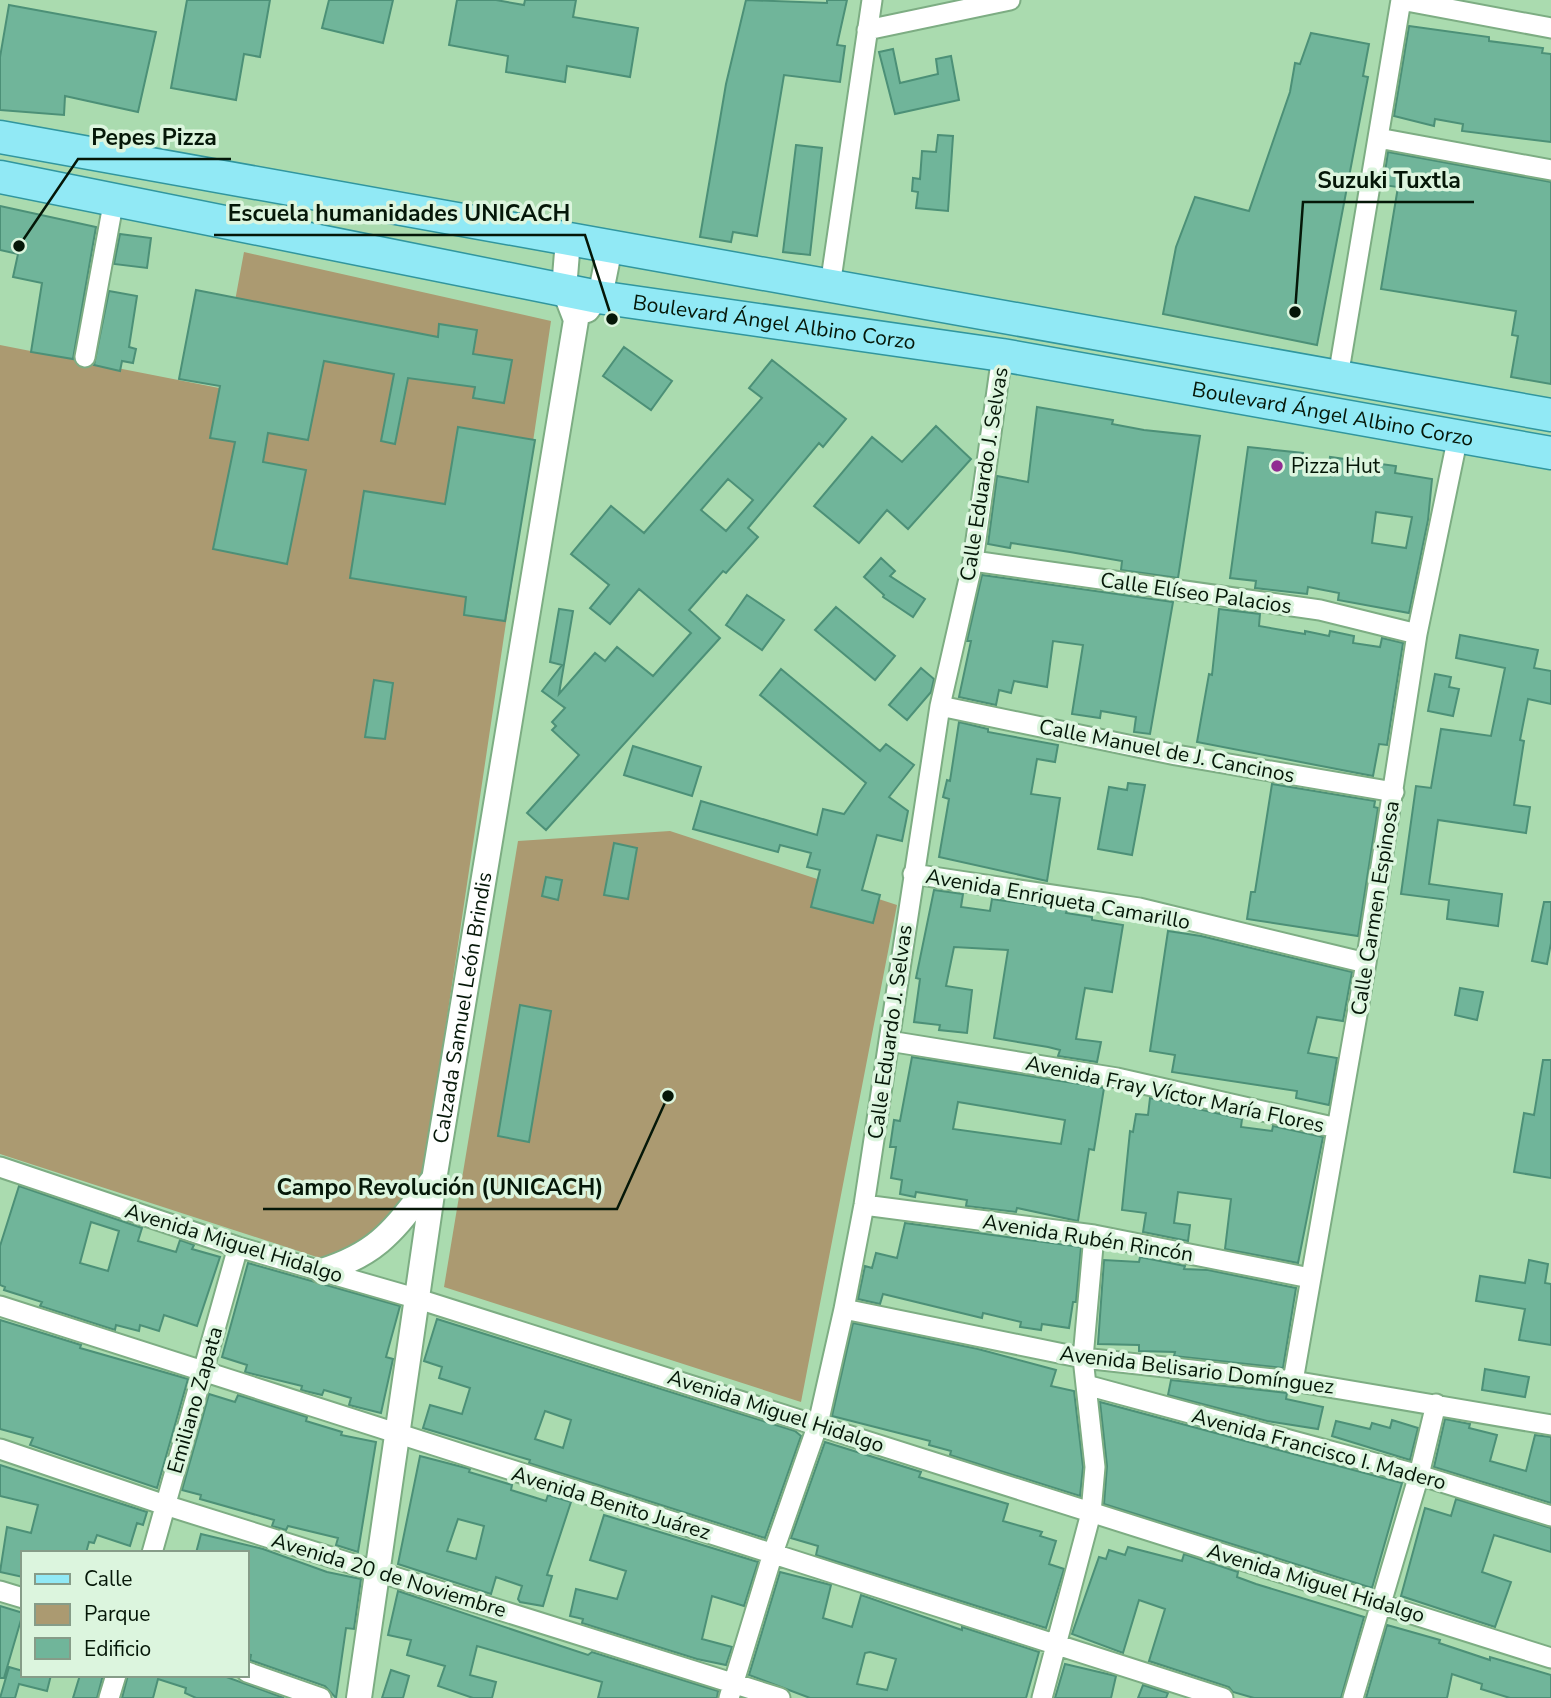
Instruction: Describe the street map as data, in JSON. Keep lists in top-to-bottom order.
{
  "streets": {
    "main road": ["Boulevard Ángel Albino Corzo"],
    "street": [
      "Calle Eduardo J. Selvas",
      "Calle Elíseo Palacios",
      "Calle Manuel de J. Cancinos",
      "Avenida Enriqueta Camarillo",
      "Calle Carmen Espinosa",
      "Calzada Samuel León Brindis",
      "Avenida Fray Víctor María Flores",
      "Avenida Rubén Rincón",
      "Avenida Miguel Hidalgo",
      "Avenida Belisario Domínguez",
      "Emiliano Zapata",
      "Avenida Francisco I. Madero",
      "Avenida Benito Juárez",
      "Avenida 20 de Noviembre"
    ]
  },
  "crossings": [
    ["Boulevard Ángel Albino Corzo", "Calle Eduardo J. Selvas"],
    ["Boulevard Ángel Albino Corzo", "Calle Carmen Espinosa"],
    ["Calle Eduardo J. Selvas", "Calle Elíseo Palacios"],
    ["Calle Eduardo J. Selvas", "Calle Manuel de J. Cancinos"],
    ["Calle Eduardo J. Selvas", "Avenida Enriqueta Camarillo"],
    ["Calle Eduardo J. Selvas", "Avenida Fray Víctor María Flores"],
    ["Calle Eduardo J. Selvas", "Avenida Rubén Rincón"],
    ["Calle Eduardo J. Selvas", "Avenida Miguel Hidalgo"],
    ["Calle Eduardo J. Selvas", "Avenida Belisario Domínguez"],
    ["Calle Eduardo J. Selvas", "Avenida Benito Juárez"],
    ["Calle Eduardo J. Selvas", "Avenida 20 de Noviembre"],
    ["Calle Elíseo Palacios", "Calle Carmen Espinosa"],
    ["Calle Manuel de J. Cancinos", "Calle Carmen Espinosa"],
    ["Avenida Enriqueta Camarillo", "Calle Carmen Espinosa"],
    ["Calle Carmen Espinosa", "Avenida Fray Víctor María Flores"],
    ["Calle Carmen Espinosa", "Avenida Rubén Rincón"],
    ["Calle Carmen Espinosa", "Avenida Belisario Domínguez"],
    ["Calzada Samuel León Brindis", "Avenida Miguel Hidalgo"],
    ["Calzada Samuel León Brindis", "Avenida Benito Juárez"],
    ["Calzada Samuel León Brindis", "Avenida 20 de Noviembre"],
    ["Avenida Miguel Hidalgo", "Emiliano Zapata"],
    ["Emiliano Zapata", "Avenida Benito Juárez"],
    ["Emiliano Zapata", "Avenida 20 de Noviembre"]
  ],
  "places": [
    "Pepes Pizza",
    "Suzuki Tuxtla",
    "Escuela humanidades UNICACH",
    "Pizza Hut",
    "Campo Revolución (UNICACH)"
  ],
  "legend": ["Calle", "Parque", "Edificio"]
}
